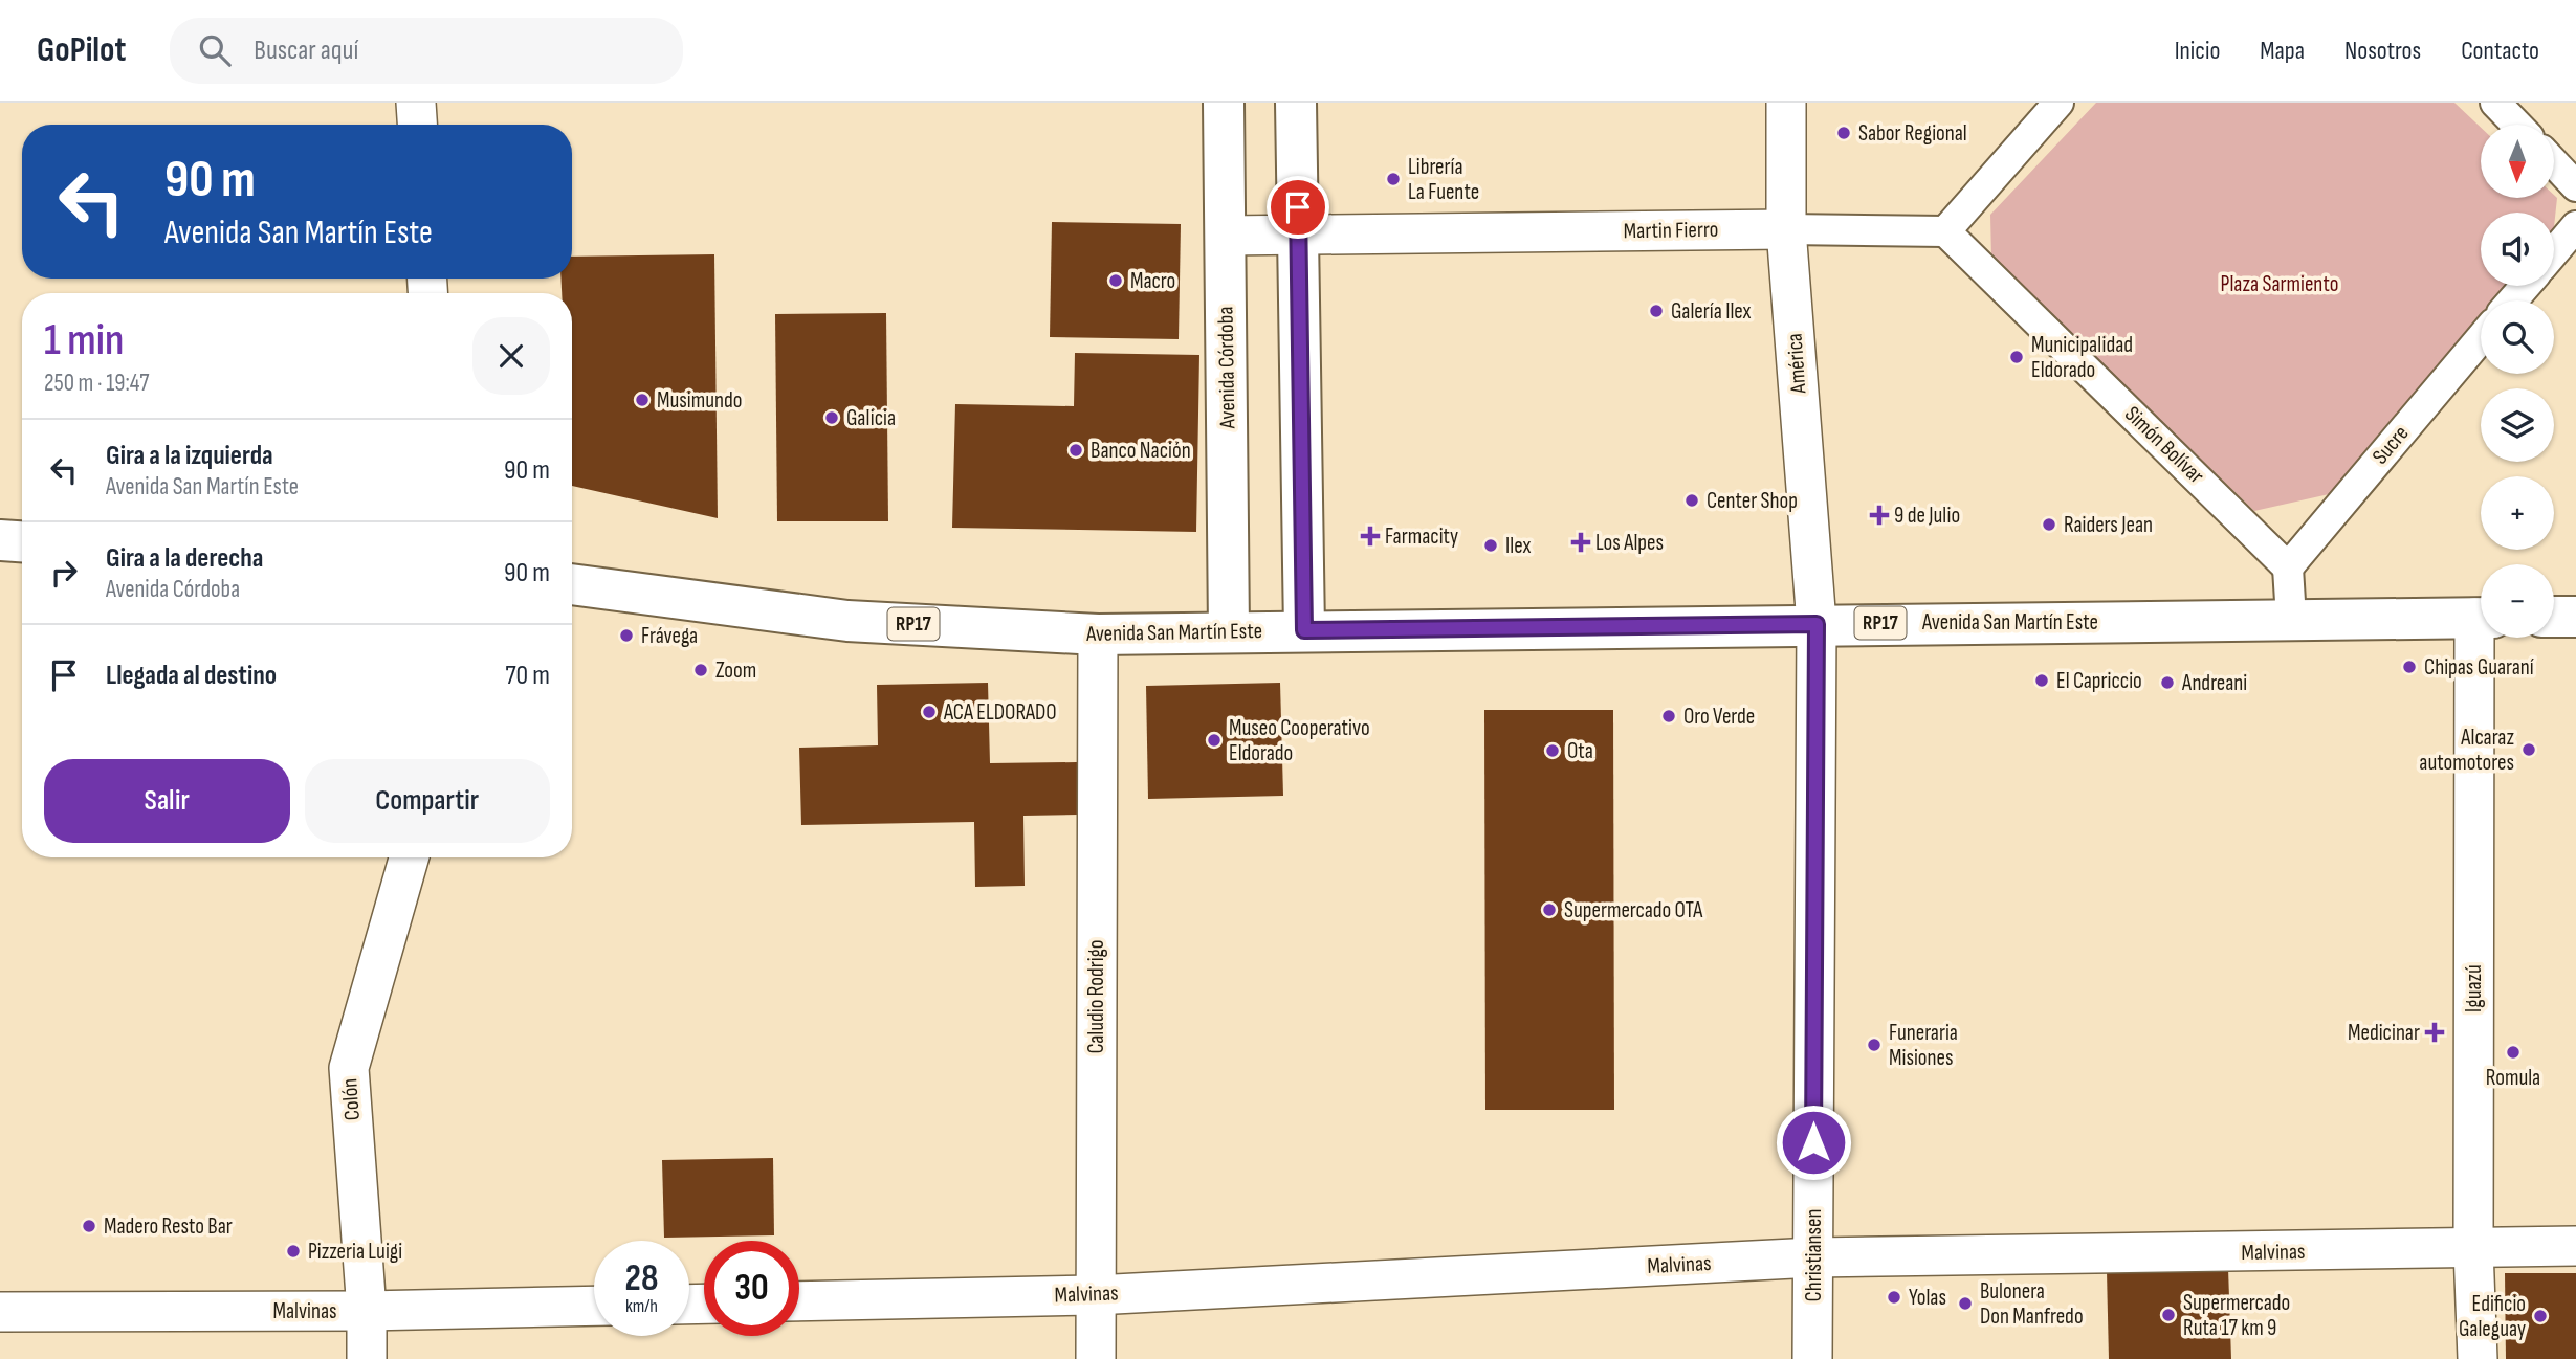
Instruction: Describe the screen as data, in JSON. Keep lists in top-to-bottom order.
{
  "streets": {
    "main road": ["Avenida Córdoba", "Avenida San Martín Este", "RP17"],
    "street": [
      "Martin Fierro",
      "América",
      "Simón Bolívar",
      "Sucre",
      "Iguazú",
      "Caludio Rodrigo",
      "Colón",
      "Malvinas",
      "Christiansen"
    ]
  },
  "crossings": [
    ["Martin Fierro", "América"],
    ["Martin Fierro", "Avenida Córdoba"],
    ["Martin Fierro", "Simón Bolívar"],
    ["América", "Avenida San Martín Este"],
    ["América", "Christiansen"],
    ["Avenida Córdoba", "Avenida San Martín Este"],
    ["Simón Bolívar", "Sucre"],
    ["Avenida San Martín Este", "Caludio Rodrigo"],
    ["Avenida San Martín Este", "Christiansen"],
    ["Iguazú", "Malvinas"],
    ["Caludio Rodrigo", "Malvinas"],
    ["Colón", "Malvinas"],
    ["Malvinas", "Christiansen"]
  ],
  "parks": ["Plaza Sarmiento"],
  "places": {
    "other": [
      "Sabor Regional",
      "Librería La Fuente",
      "Macro",
      "Galería Ilex",
      "Municipalidad Eldorado",
      "Musimundo",
      "Galicia",
      "Banco Nación",
      "Center Shop",
      "Raiders Jean",
      "Ilex",
      "Frávega",
      "Chipas Guaraní",
      "Zoom",
      "El Capriccio",
      "Andreani",
      "ACA ELDORADO",
      "Oro Verde",
      "Museo Cooperativo Eldorado",
      "Alcaraz automotores",
      "Ota",
      "Supermercado OTA",
      "Funeraria Misiones",
      "Romula",
      "Madero Resto Bar",
      "Pizzeria Luigi",
      "Yolas",
      "Bulonera Don Manfredo",
      "Supermercado Ruta 17 km 9",
      "Edificio Galeguay"
    ],
    "health": [
      "9 de Julio",
      "Farmacity",
      "Los Alpes",
      "Medicinar"
    ]
  },
  "north": "bottom",
  "page": {
    "header": "GoPilot",
    "search": "Buscar aquí",
    "nav": [
      "Inicio",
      "Mapa",
      "Nosotros",
      "Contacto"
    ],
    "map_buttons": ["+", "−"],
    "turn": ["90 m", "Avenida San Martín Este"],
    "heading": ["1 min", "250 m · 19:47"],
    "list": [
      {
        "name": "Gira a la izquierda",
        "note": "Avenida San Martín Este",
        "value": "90 m"
      },
      {
        "name": "Gira a la derecha",
        "note": "Avenida Córdoba",
        "value": "90 m"
      },
      {
        "name": "Llegada al destino",
        "value": "70 m"
      }
    ],
    "buttons": ["Salir", "Compartir"],
    "speed": "28 km/h",
    "limit": "30"
  }
}
